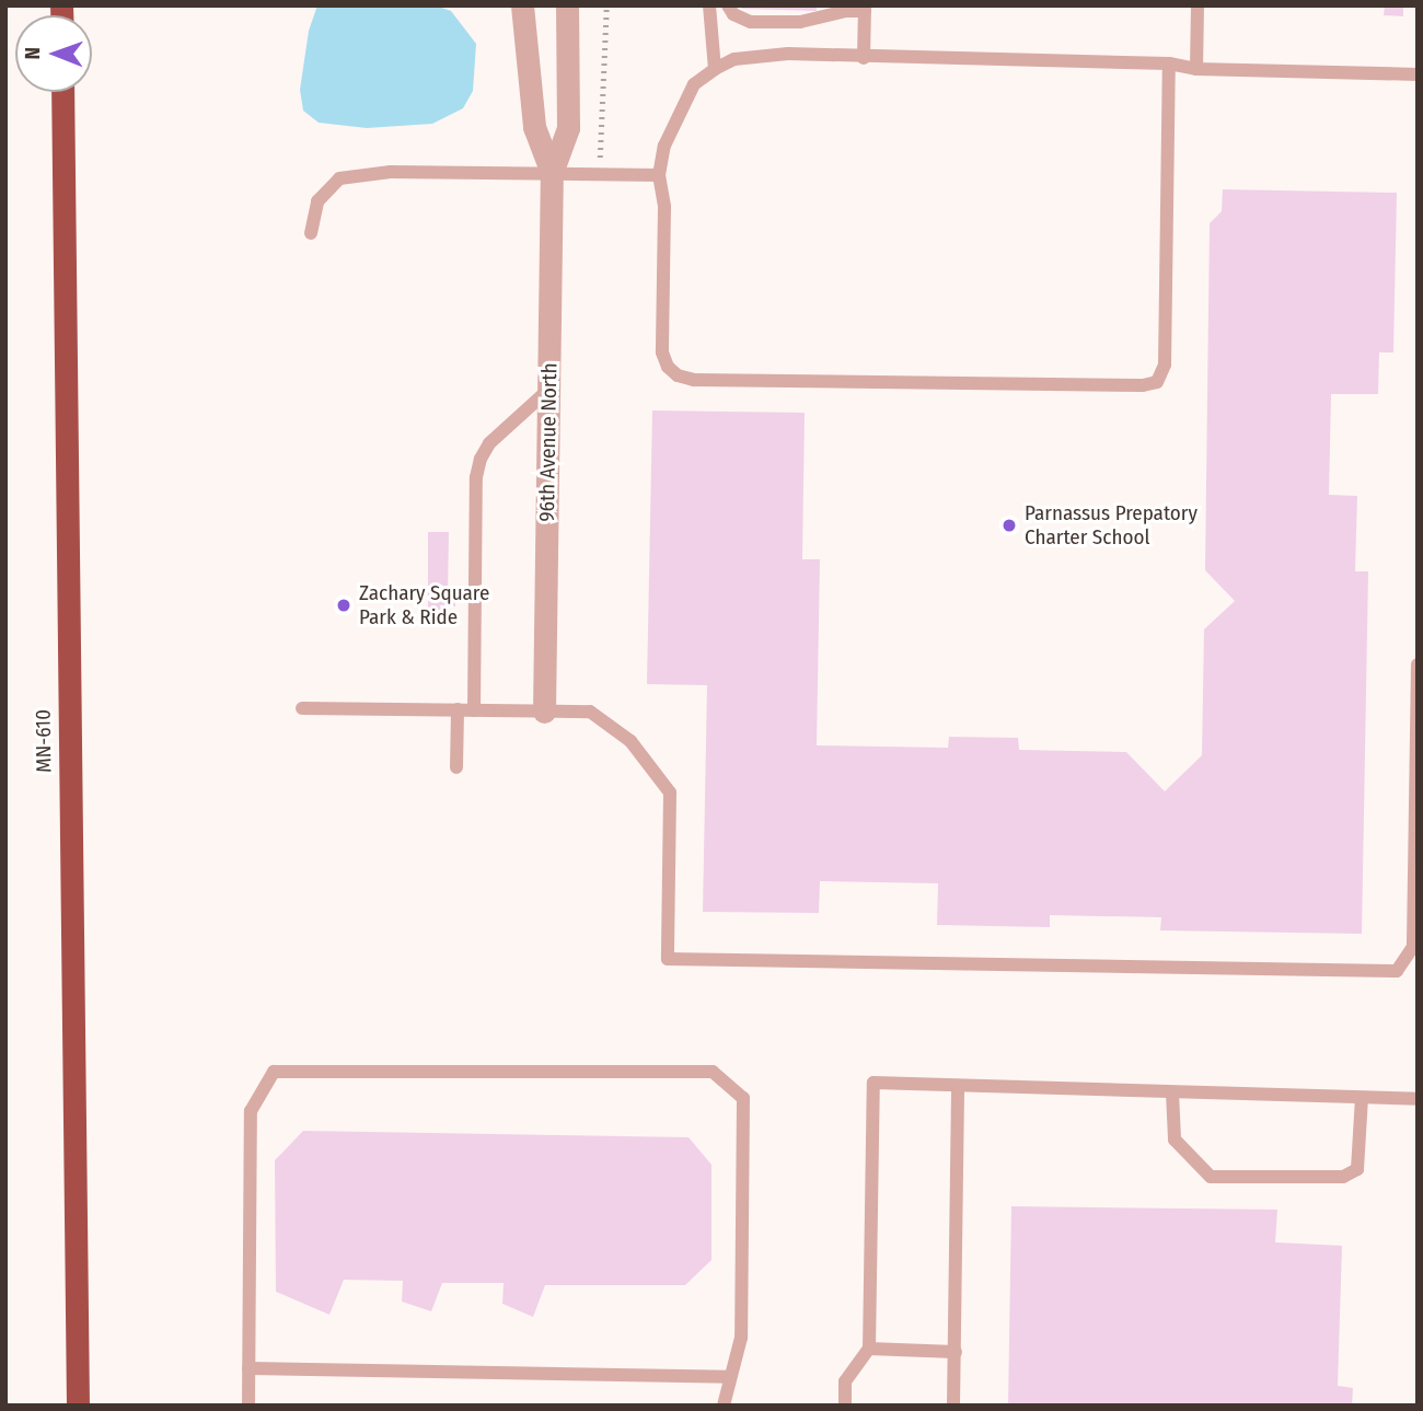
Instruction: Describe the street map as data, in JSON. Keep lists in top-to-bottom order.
{
  "streets": {
    "highway": ["MN-610"],
    "street": ["96th Avenue North"]
  },
  "places": ["Parnassus Prepatory Charter School", "Zachary Square Park & Ride"],
  "north": "left"
}
